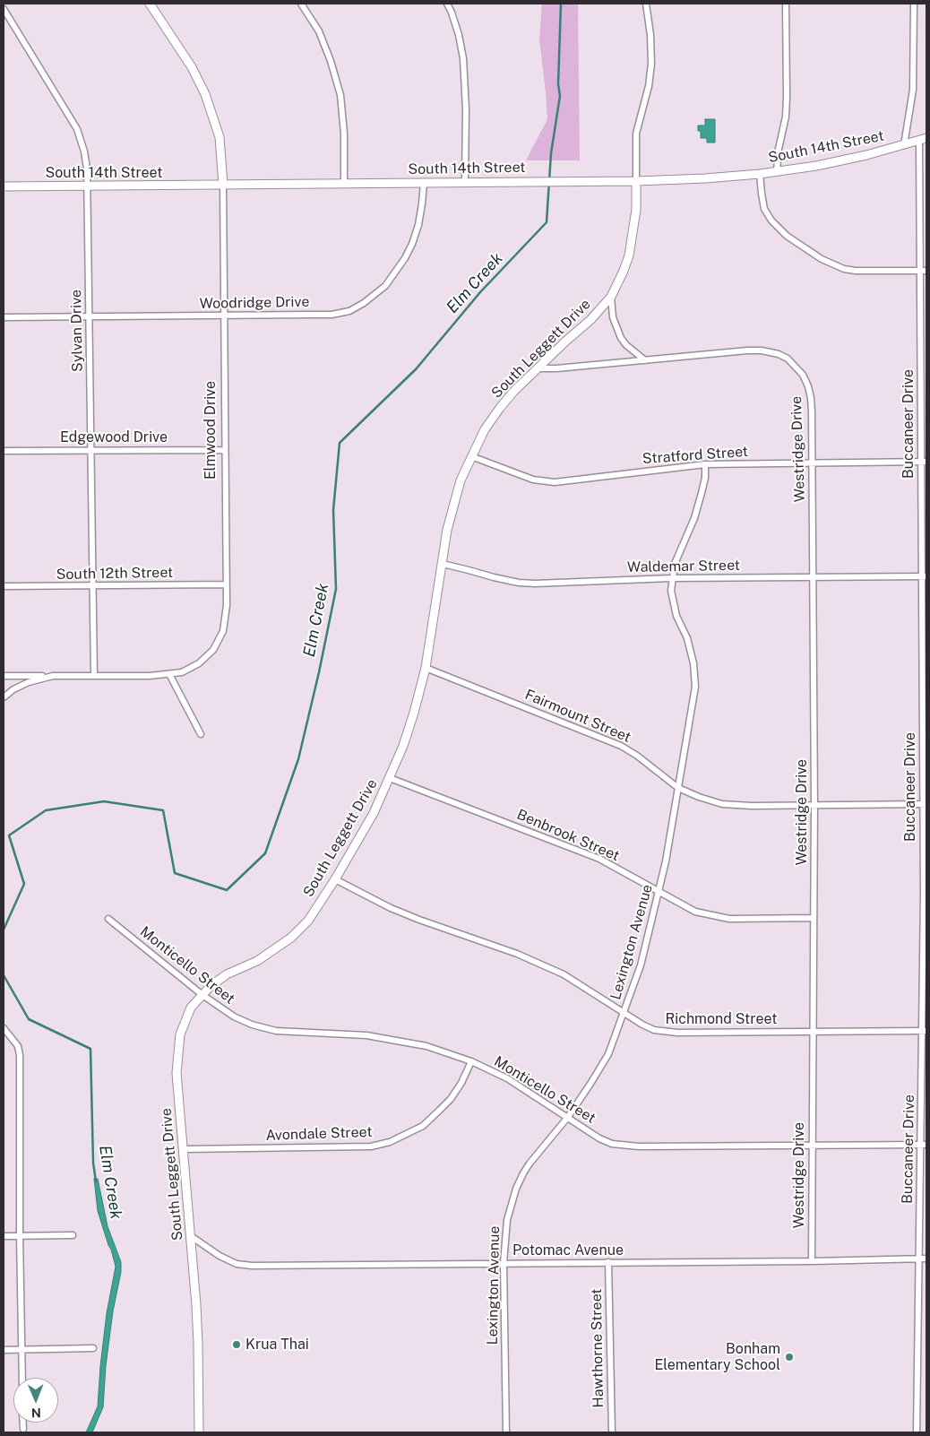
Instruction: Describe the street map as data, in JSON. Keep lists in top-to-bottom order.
{
  "streets": {
    "street": [
      "South 14th Street",
      "Woodridge Drive",
      "Sylvan Drive",
      "South Leggett Drive",
      "Buccaneer Drive",
      "Elmwood Drive",
      "Edgewood Drive",
      "Westridge Drive",
      "Stratford Street",
      "Waldemar Street",
      "South 12th Street",
      "Fairmount Street",
      "Benbrook Street",
      "Lexington Avenue",
      "Monticello Street",
      "Richmond Street",
      "Avondale Street",
      "Potomac Avenue",
      "Hawthorne Street"
    ]
  },
  "crossings": [
    ["South 14th Street", "Woodridge Drive"],
    ["South 14th Street", "Sylvan Drive"],
    ["South 14th Street", "South Leggett Drive"],
    ["South 14th Street", "Buccaneer Drive"],
    ["South 14th Street", "Elmwood Drive"],
    ["Woodridge Drive", "Sylvan Drive"],
    ["Woodridge Drive", "Elmwood Drive"],
    ["Sylvan Drive", "Elmwood Drive"],
    ["Sylvan Drive", "Edgewood Drive"],
    ["Sylvan Drive", "South 12th Street"],
    ["South Leggett Drive", "Stratford Street"],
    ["South Leggett Drive", "Waldemar Street"],
    ["South Leggett Drive", "Fairmount Street"],
    ["South Leggett Drive", "Benbrook Street"],
    ["South Leggett Drive", "Monticello Street"],
    ["South Leggett Drive", "Richmond Street"],
    ["South Leggett Drive", "Avondale Street"],
    ["South Leggett Drive", "Potomac Avenue"],
    ["Buccaneer Drive", "Stratford Street"],
    ["Buccaneer Drive", "Waldemar Street"],
    ["Buccaneer Drive", "Fairmount Street"],
    ["Buccaneer Drive", "Monticello Street"],
    ["Buccaneer Drive", "Richmond Street"],
    ["Buccaneer Drive", "Potomac Avenue"],
    ["Elmwood Drive", "Edgewood Drive"],
    ["Elmwood Drive", "South 12th Street"],
    ["Westridge Drive", "Stratford Street"],
    ["Westridge Drive", "Waldemar Street"],
    ["Westridge Drive", "Fairmount Street"],
    ["Westridge Drive", "Benbrook Street"],
    ["Westridge Drive", "Monticello Street"],
    ["Westridge Drive", "Richmond Street"],
    ["Westridge Drive", "Potomac Avenue"],
    ["Stratford Street", "Lexington Avenue"],
    ["Waldemar Street", "Lexington Avenue"],
    ["Fairmount Street", "Lexington Avenue"],
    ["Benbrook Street", "Lexington Avenue"],
    ["Lexington Avenue", "Monticello Street"],
    ["Lexington Avenue", "Richmond Street"],
    ["Lexington Avenue", "Potomac Avenue"],
    ["Monticello Street", "Avondale Street"],
    ["Potomac Avenue", "Hawthorne Street"]
  ],
  "water": ["Elm Creek"],
  "places": ["Krua Thai", "Bonham Elementary School"],
  "north": "bottom"
}
